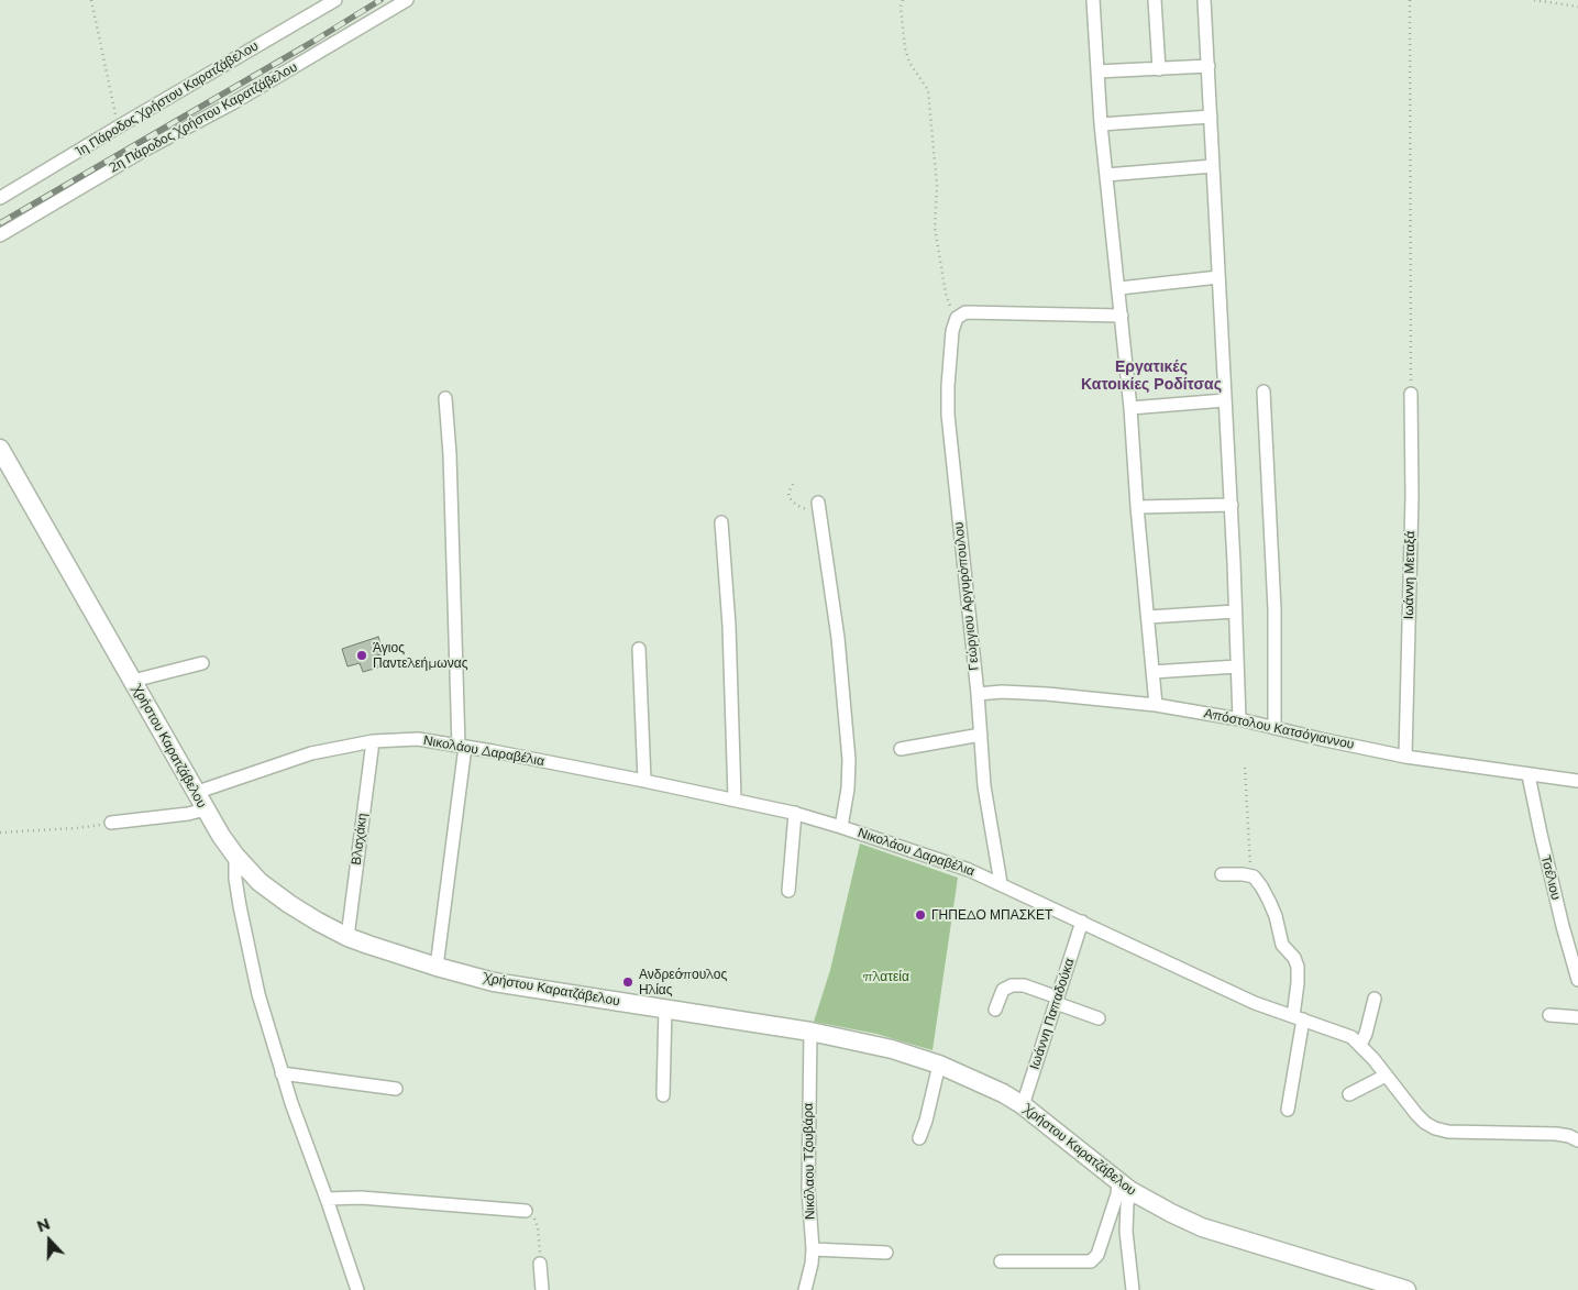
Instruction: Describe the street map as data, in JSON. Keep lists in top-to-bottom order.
{
  "streets": {
    "street": [
      "1η Πάροδος Χρήστου Καρατζάβελου",
      "2η Πάροδος Χρήστου Καρατζάβελου",
      "Ιωάννη Μεταξά",
      "Γεώργιου Αργυρόπουλου",
      "Απόστολου Κατσόγιαννου",
      "Χρήστου Καρατζάβελου",
      "Νικολάου Δαραβέλια",
      "Βλαχάκη",
      "Τσέλιου",
      "Ιωάννη Παπαδούκα",
      "Νικόλαου Τζουβάρα"
    ]
  },
  "crossings": [
    ["Ιωάννη Μεταξά", "Απόστολου Κατσόγιαννου"],
    ["Γεώργιου Αργυρόπουλου", "Απόστολου Κατσόγιαννου"],
    ["Γεώργιου Αργυρόπουλου", "Νικολάου Δαραβέλια"],
    ["Απόστολου Κατσόγιαννου", "Τσέλιου"],
    ["Χρήστου Καρατζάβελου", "Νικολάου Δαραβέλια"],
    ["Χρήστου Καρατζάβελου", "Βλαχάκη"],
    ["Χρήστου Καρατζάβελου", "Ιωάννη Παπαδούκα"],
    ["Χρήστου Καρατζάβελου", "Νικόλαου Τζουβάρα"],
    ["Νικολάου Δαραβέλια", "Βλαχάκη"],
    ["Νικολάου Δαραβέλια", "Ιωάννη Παπαδούκα"]
  ],
  "districts": ["Εργατικές Κατοικίες Ροδίτσας"],
  "parks": ["πλατεία"],
  "places": ["Άγιος Παντελεήμωνας", "ΓΗΠΕΔΟ ΜΠΑΣΚΕΤ", "Ανδρεόπουλος Ηλίας"],
  "north": "top"
}
